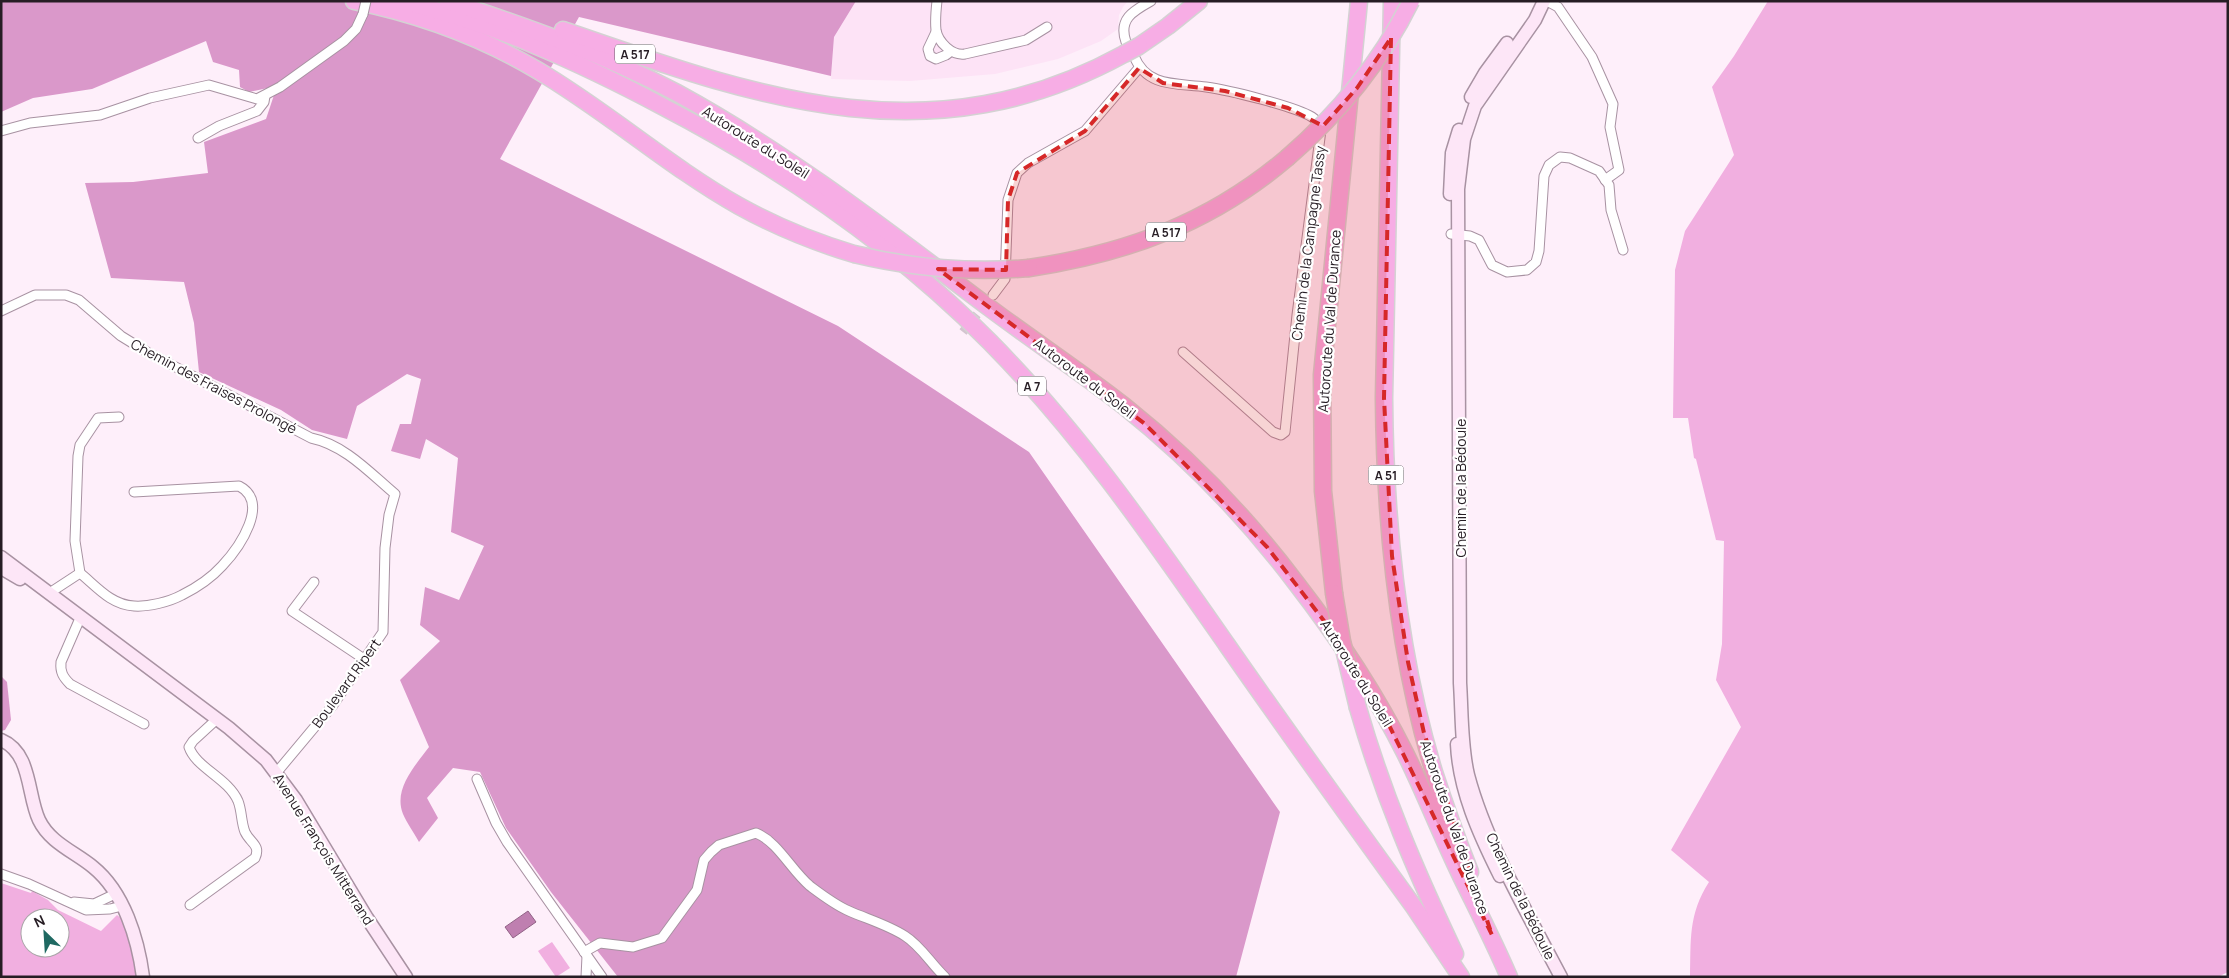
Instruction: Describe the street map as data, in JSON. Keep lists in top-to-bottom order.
{
  "streets": {
    "highway": [
      "A 517",
      "Autoroute du Soleil",
      "Autoroute du Val de Durance",
      "A 7",
      "A 51"
    ],
    "street": [
      "Chemin de la Campagne Tassy",
      "Chemin des Fraises Prolongé",
      "Chemin de la Bédoule",
      "Boulevard Ripert",
      "Avenue François Mitterrand"
    ]
  },
  "crossings": [
    ["Autoroute du Soleil", "Autoroute du Val de Durance"],
    ["Chemin des Fraises Prolongé", "Boulevard Ripert"],
    ["Boulevard Ripert", "Avenue François Mitterrand"]
  ],
  "north": "top left"
}
